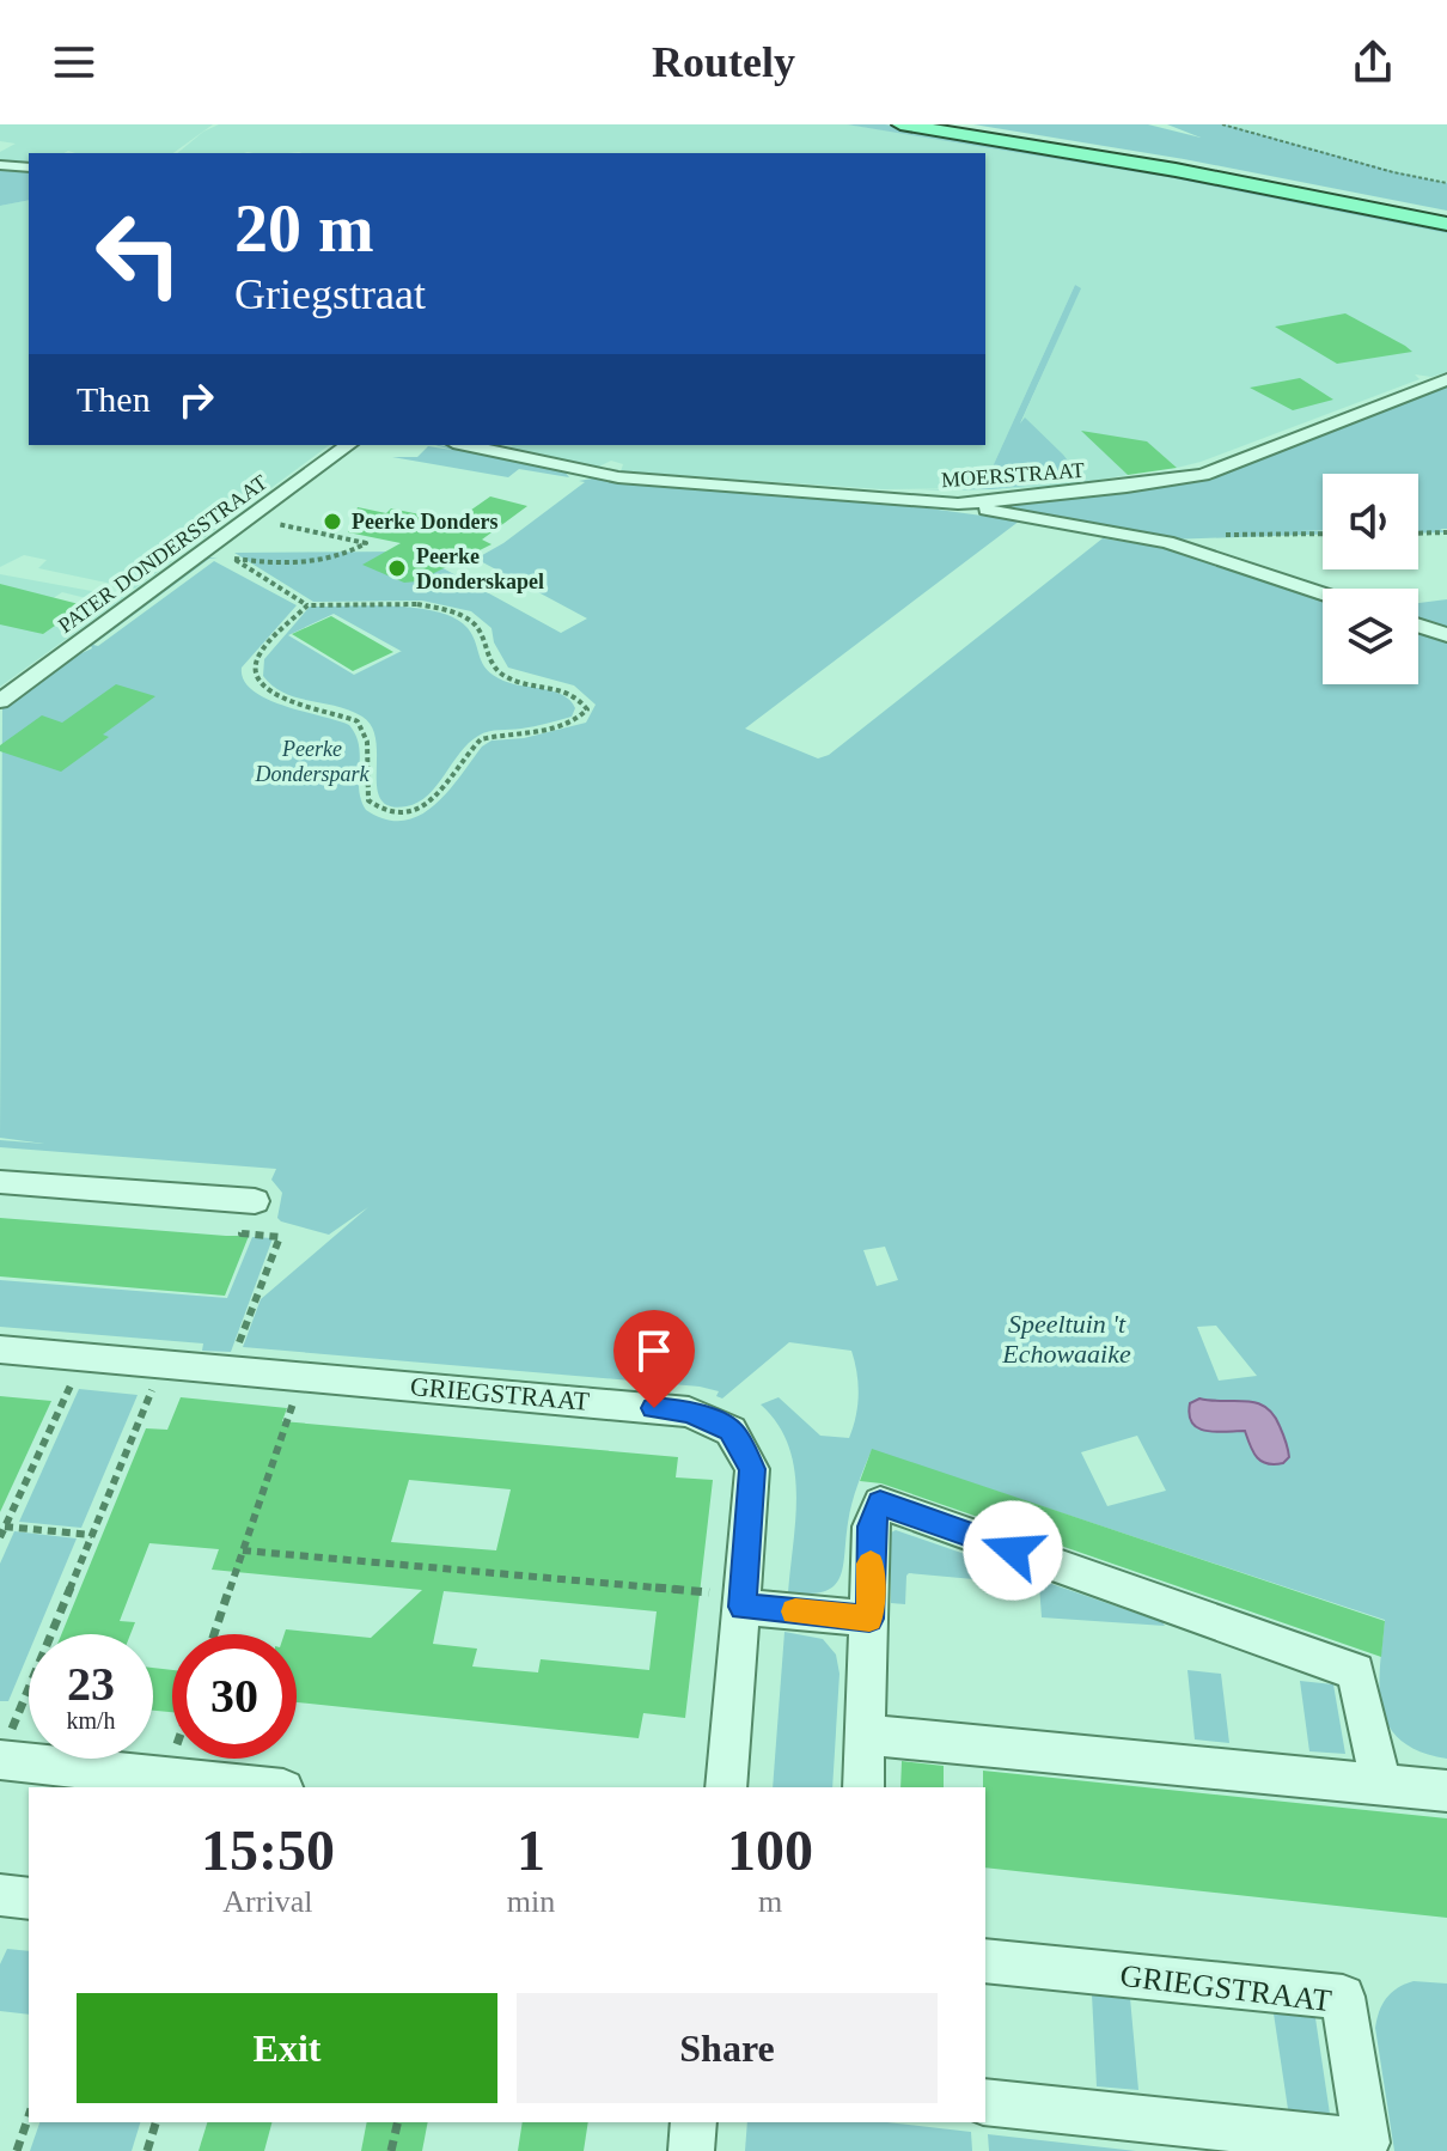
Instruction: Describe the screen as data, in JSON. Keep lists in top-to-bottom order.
{
  "streets": {
    "street": ["MOERSTRAAT", "PATER DONDERSSTRAAT", "GRIEGSTRAAT"]
  },
  "parks": ["Peerke Donderspark", "Speeltuin 't Echowaaike"],
  "places": ["Peerke Donders", "Peerke Donderskapel"],
  "page": {
    "header": "Routely",
    "turn": ["20 m", "Griegstraat"],
    "then": "Then",
    "speed": "23 km/h",
    "limit": "30",
    "eta": [
      "15:50",
      "Arrival",
      "1",
      "min",
      "100",
      "m"
    ],
    "buttons": ["Exit", "Share"]
  }
}
